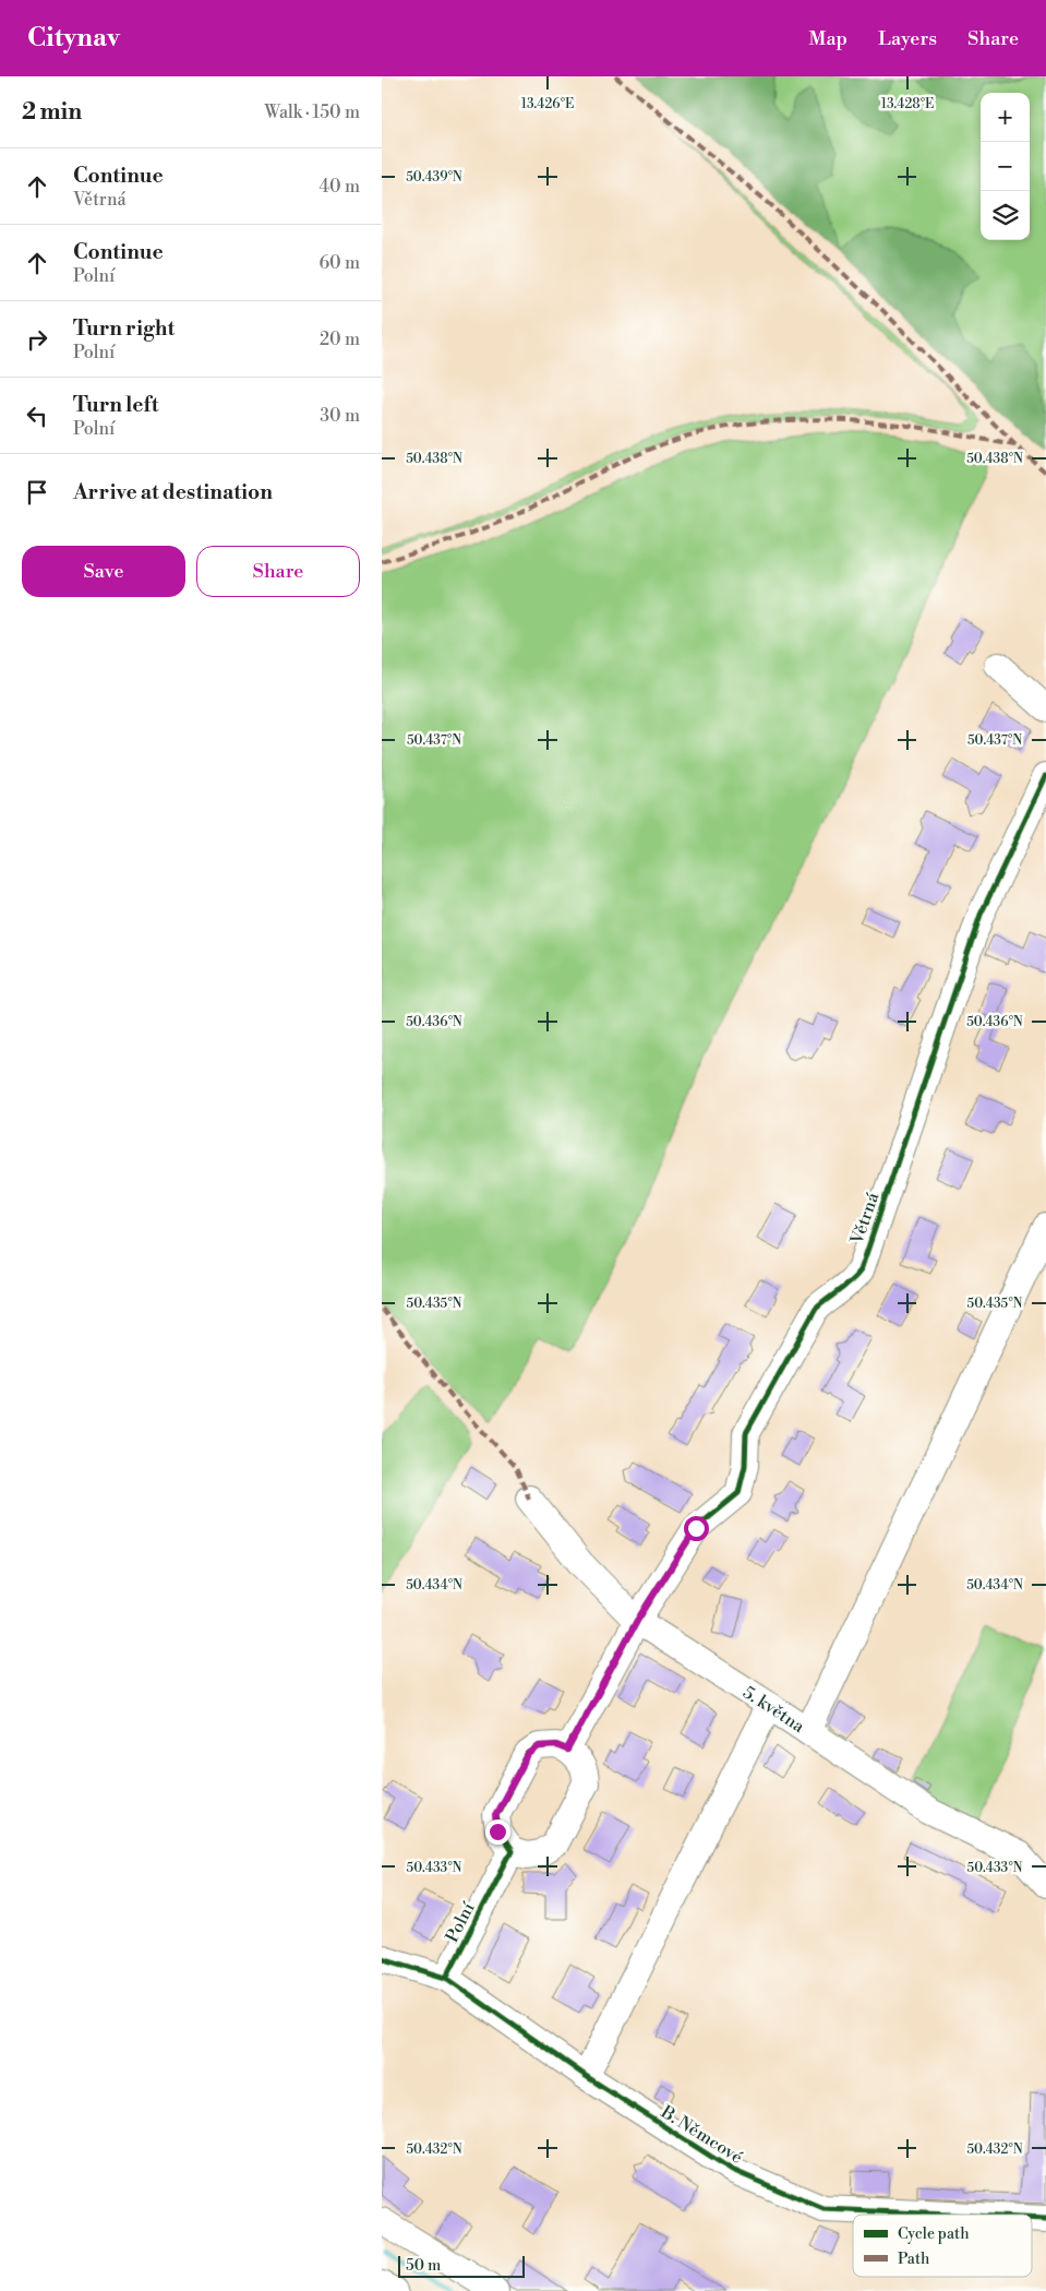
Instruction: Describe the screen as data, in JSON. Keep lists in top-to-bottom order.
{
  "streets": {
    "street": [
      "Větrná",
      "5. května",
      "Polní",
      "B. Němcové"
    ]
  },
  "crossings": [
    ["Větrná", "5. května"],
    ["Polní", "B. Němcové"]
  ],
  "legend": ["Cycle path", "Path"],
  "scale_bar": "50 m",
  "page": {
    "header": "Citynav",
    "nav": ["Map", "Layers", "Share"],
    "heading": ["2 min", "Walk · 150 m"],
    "map_buttons": ["+", "−"],
    "list": [
      ["Continue", "Větrná", "40 m"],
      ["Continue", "Polní", "60 m"],
      ["Turn right", "Polní", "20 m"],
      ["Turn left", "Polní", "30 m"],
      "Arrive at destination"
    ],
    "buttons": ["Save", "Share"],
    "scale": "50 m"
  },
  "coordinates": [
    "13.426°E",
    "13.428°E",
    "50.439°N",
    "50.438°N",
    "50.437°N",
    "50.436°N",
    "50.435°N",
    "50.434°N",
    "50.433°N",
    "50.432°N"
  ]
}
